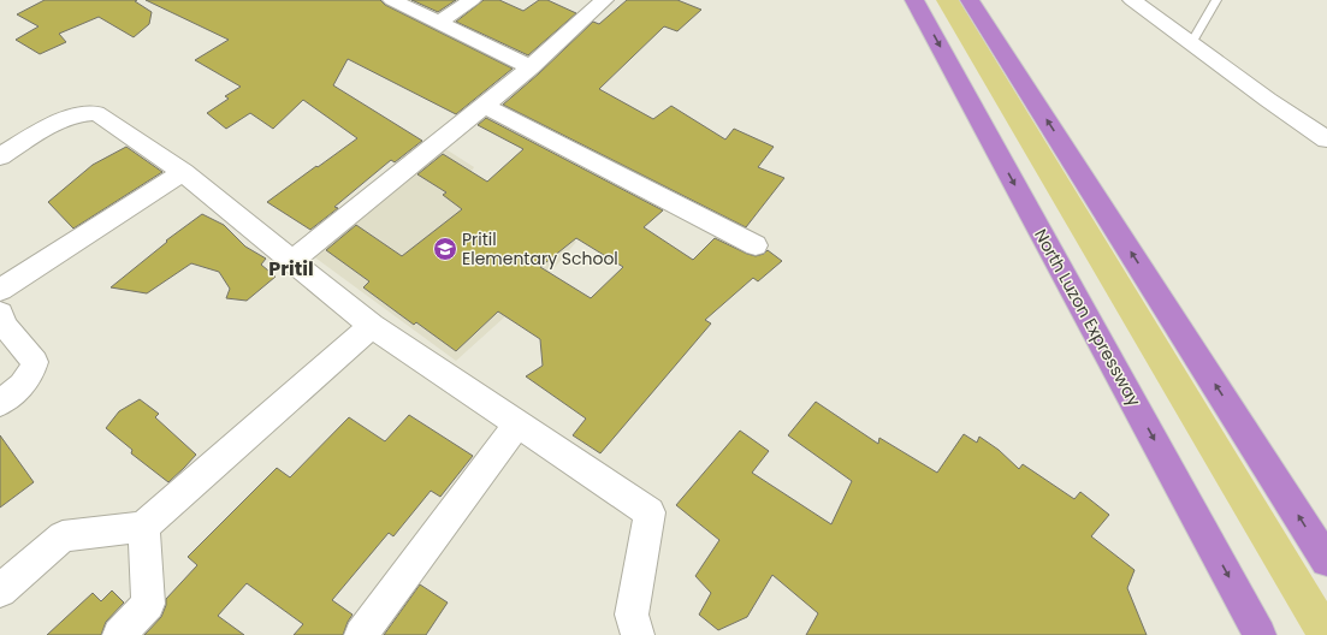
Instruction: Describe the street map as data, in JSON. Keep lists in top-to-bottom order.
{
  "streets": {
    "highway": ["North Luzon Expressway"]
  },
  "districts": ["Pritil"],
  "places": {
    "school or university": ["Pritil Elementary School"]
  }
}
